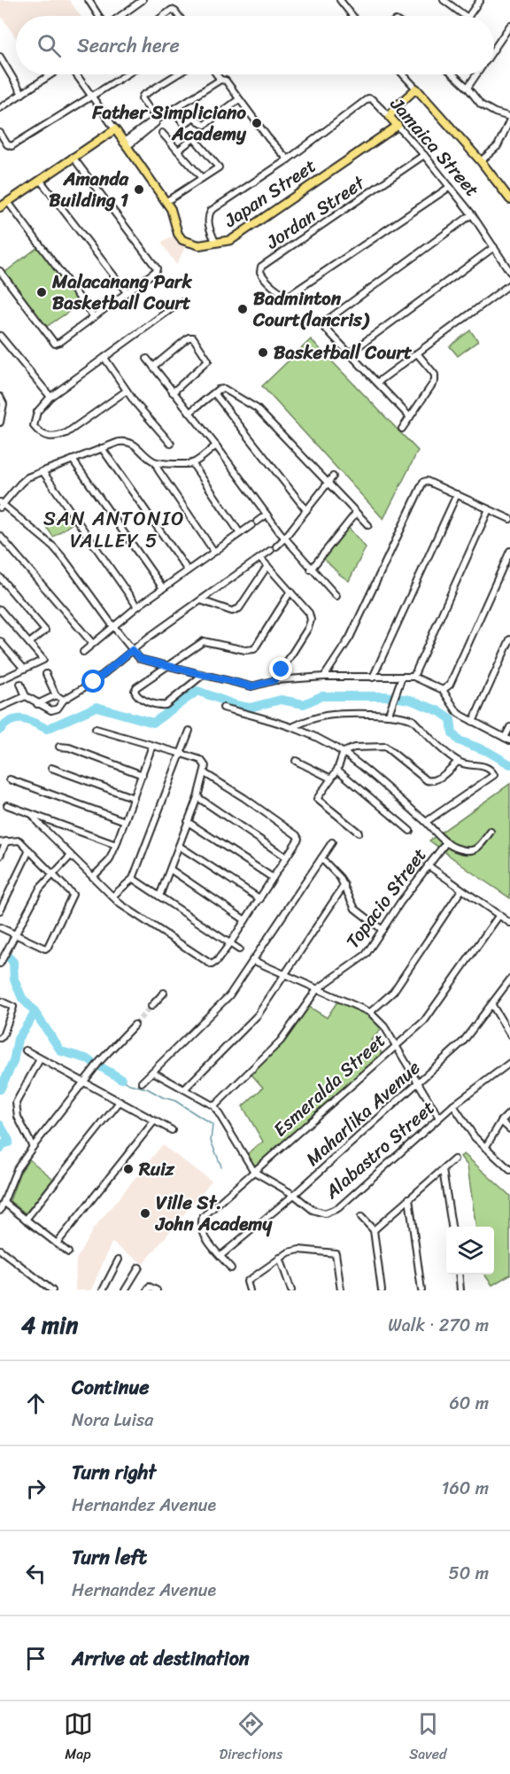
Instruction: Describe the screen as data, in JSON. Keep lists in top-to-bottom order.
{
  "streets": {
    "main road": ["Jamaica Street", "Japan Street"],
    "street": [
      "Jordan Street",
      "Topacio Street",
      "Esmeralda Street",
      "Maharlika Avenue",
      "Alabastro Street"
    ]
  },
  "crossings": [
    ["Jamaica Street", "Japan Street"],
    ["Jamaica Street", "Jordan Street"],
    ["Topacio Street", "Alabastro Street"],
    ["Esmeralda Street", "Maharlika Avenue"],
    ["Esmeralda Street", "Alabastro Street"],
    ["Maharlika Avenue", "Alabastro Street"]
  ],
  "districts": ["SAN ANTONIO VALLEY 5"],
  "places": [
    "Father Simpliciano Academy",
    "Amanda Building 1",
    "Malacanang Park Basketball Court",
    "Badminton Court(lancris)",
    "Basketball Court",
    "Ruiz",
    "Ville St. John Academy"
  ],
  "page": {
    "search": "Search here",
    "heading": ["4 min", "Walk · 270 m"],
    "list": [
      ["Continue", "Nora Luisa", "60 m"],
      ["Turn right", "Hernandez Avenue", "160 m"],
      ["Turn left", "Hernandez Avenue", "50 m"],
      "Arrive at destination"
    ],
    "nav": ["Map", "Directions", "Saved"]
  }
}
